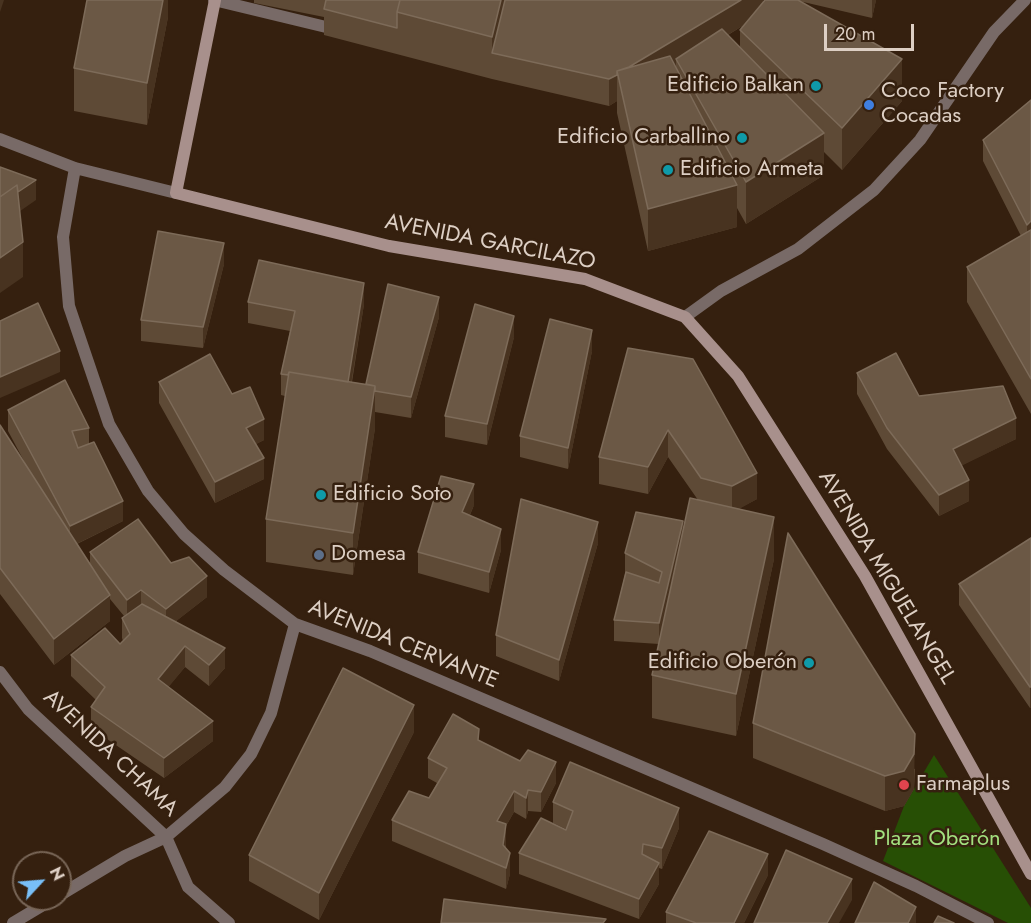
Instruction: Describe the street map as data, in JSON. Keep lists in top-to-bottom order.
{
  "streets": {
    "street": [
      "AVENIDA GARCILAZO",
      "AVENIDA MIGUELANGEL",
      "AVENIDA CERVANTE",
      "AVENIDA CHAMA"
    ]
  },
  "crossings": [
    ["AVENIDA GARCILAZO", "AVENIDA MIGUELANGEL"],
    ["AVENIDA CERVANTE", "AVENIDA CHAMA"]
  ],
  "parks": ["Plaza Oberón"],
  "places": [
    "Edificio Balkan",
    "Coco Factory Cocadas",
    "Edificio Carballino",
    "Edificio Armeta",
    "Edificio Soto",
    "Domesa",
    "Edificio Oberón",
    "Farmaplus"
  ],
  "scale_bar": "20 m",
  "north": "top right"
}
